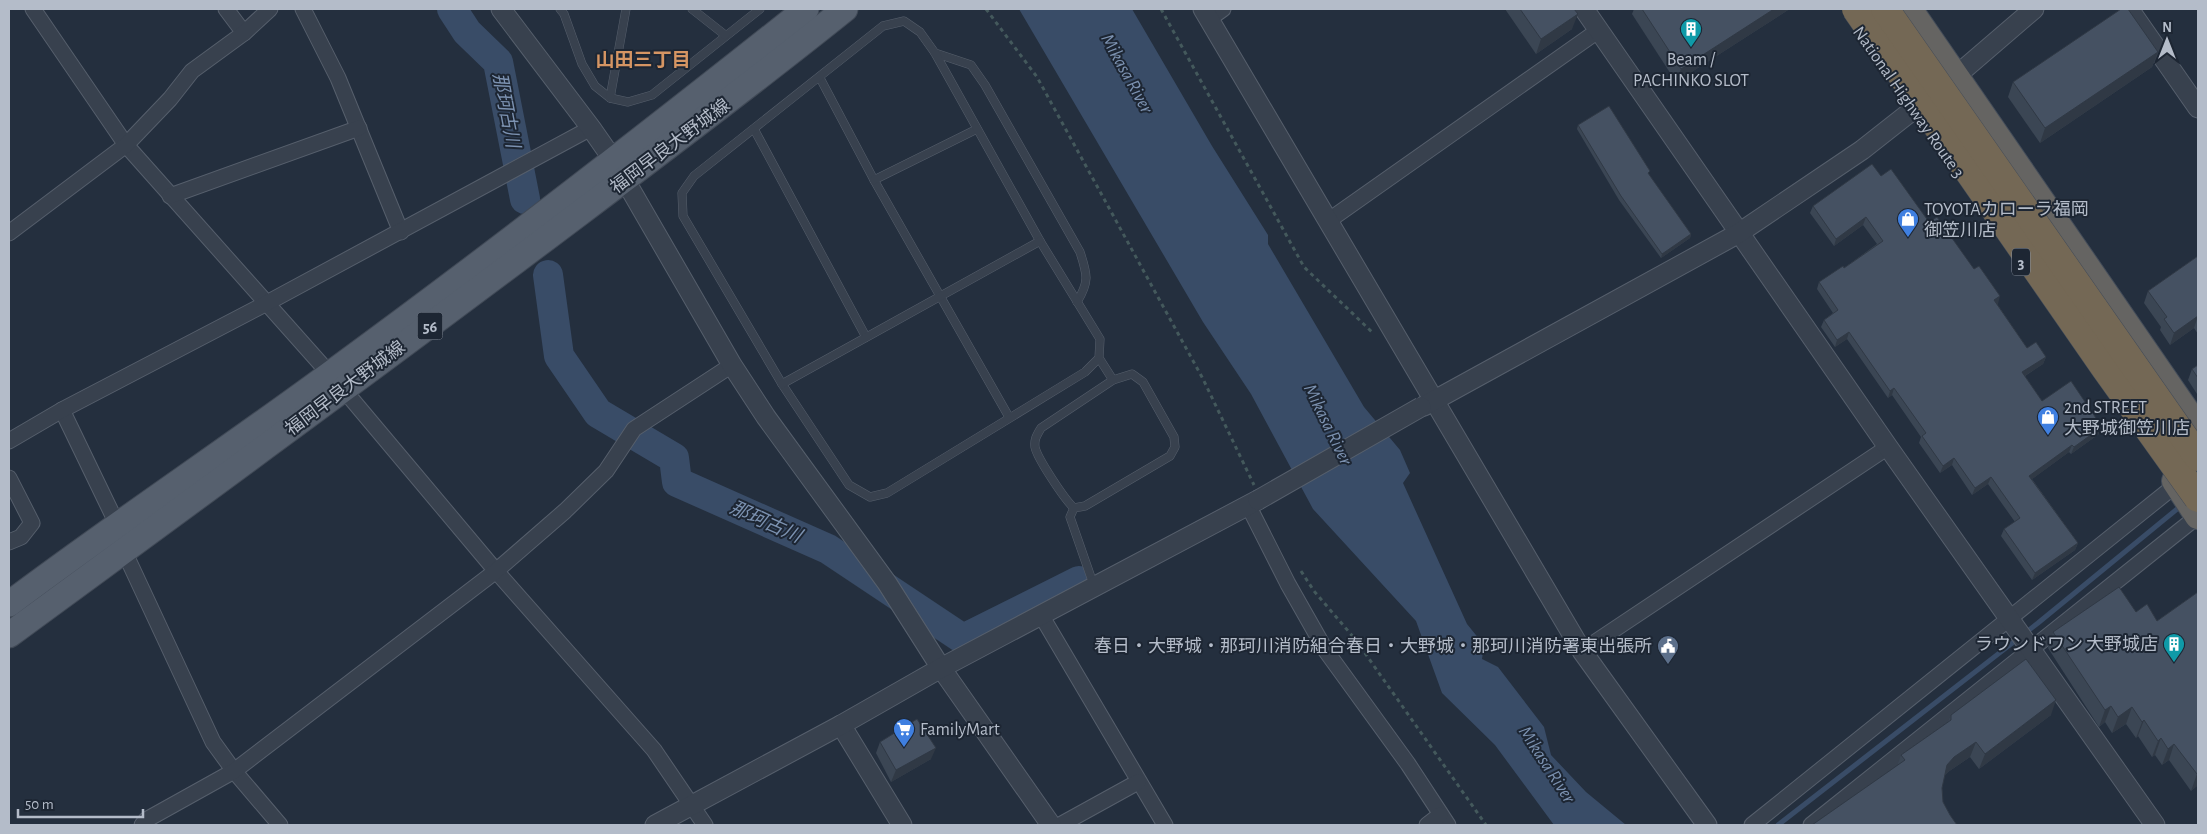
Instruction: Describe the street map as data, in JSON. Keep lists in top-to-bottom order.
{
  "streets": {
    "highway": ["National Highway Route 3", "3"],
    "main road": ["福岡早良大野城線", "56"]
  },
  "districts": ["山田三丁目"],
  "water": ["Mikasa River", "那珂古川"],
  "places": {
    "building": ["Beam / PACHINKO SLOT", "ラウンドワン 大野城店"],
    "shop": ["TOYOTAカローラ福岡 御笠川店", "2nd STREET 大野城御笠川店"],
    "public building": ["春日・大野城・那珂川消防組合春日・大野城・那珂川消防署東出張所"],
    "supermarket": ["FamilyMart"]
  },
  "scale_bar": "50 m",
  "north": "top"
}
